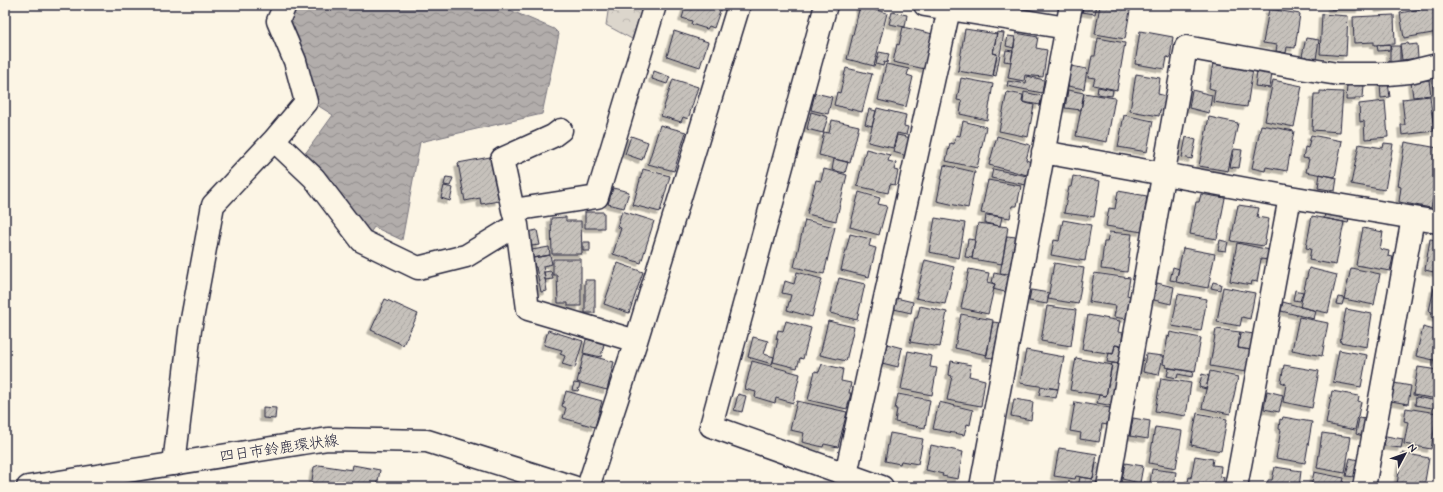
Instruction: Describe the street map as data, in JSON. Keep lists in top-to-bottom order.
{
  "streets": {
    "street": ["四日市鈴鹿環状線"]
  },
  "north": "top right"
}
